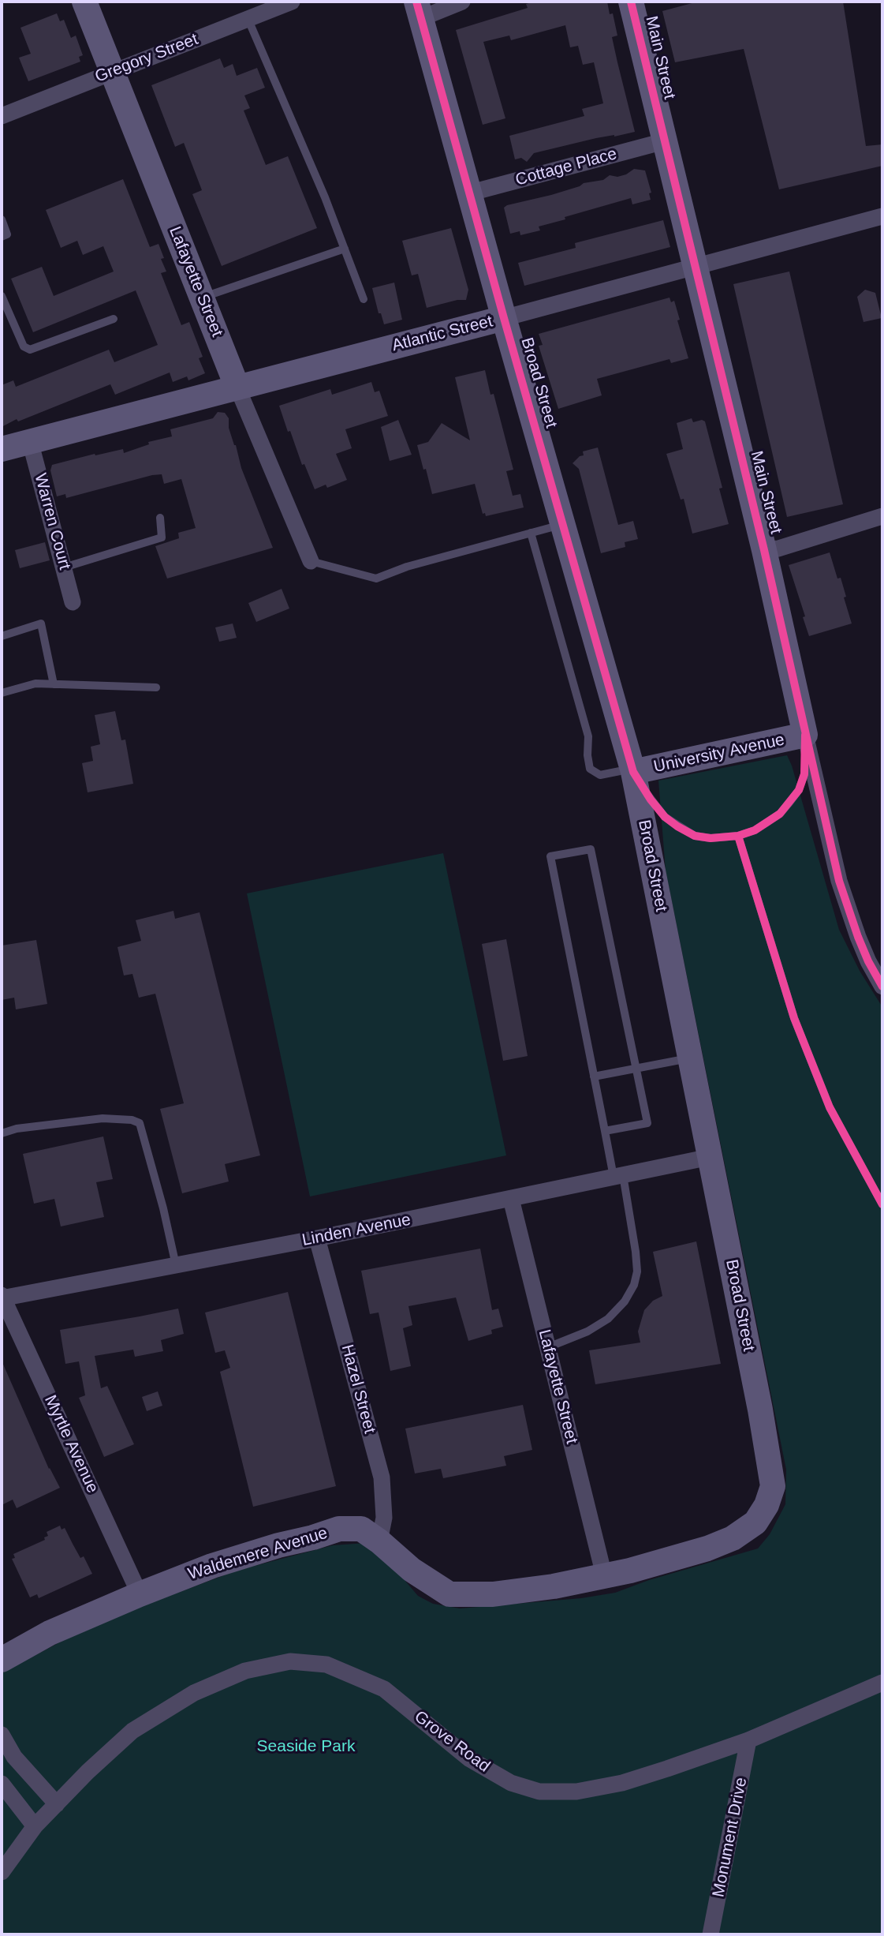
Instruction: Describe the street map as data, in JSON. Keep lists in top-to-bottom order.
{
  "streets": {
    "street": [
      "Main Street",
      "Gregory Street",
      "Cottage Place",
      "Lafayette Street",
      "Atlantic Street",
      "Broad Street",
      "Warren Court",
      "University Avenue",
      "Linden Avenue",
      "Hazel Street",
      "Myrtle Avenue",
      "Waldemere Avenue",
      "Grove Road",
      "Monument Drive"
    ]
  },
  "crossings": [
    ["Main Street", "Cottage Place"],
    ["Main Street", "Atlantic Street"],
    ["Main Street", "University Avenue"],
    ["Gregory Street", "Lafayette Street"],
    ["Cottage Place", "Broad Street"],
    ["Lafayette Street", "Atlantic Street"],
    ["Lafayette Street", "Linden Avenue"],
    ["Lafayette Street", "Waldemere Avenue"],
    ["Atlantic Street", "Broad Street"],
    ["Atlantic Street", "Warren Court"],
    ["Broad Street", "University Avenue"],
    ["Broad Street", "Linden Avenue"],
    ["Broad Street", "Waldemere Avenue"],
    ["Linden Avenue", "Hazel Street"],
    ["Linden Avenue", "Myrtle Avenue"],
    ["Hazel Street", "Waldemere Avenue"],
    ["Myrtle Avenue", "Waldemere Avenue"],
    ["Grove Road", "Monument Drive"]
  ],
  "parks": ["Seaside Park"]
}
